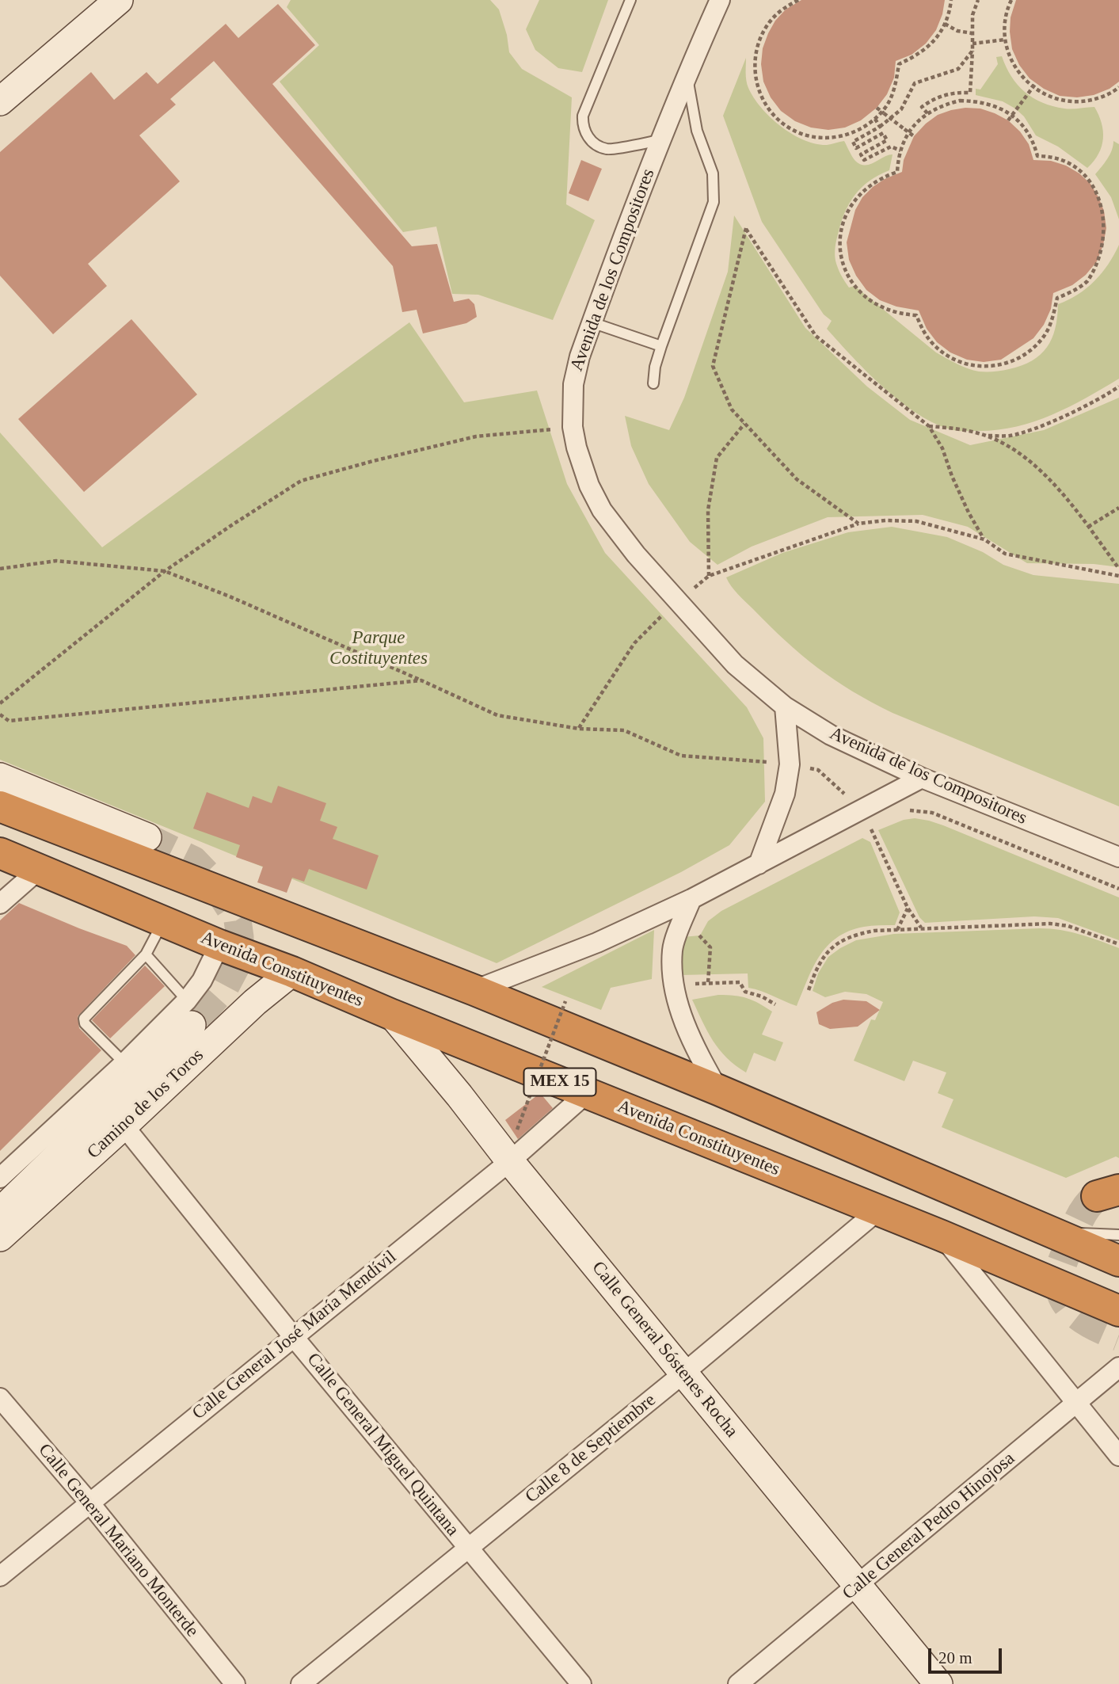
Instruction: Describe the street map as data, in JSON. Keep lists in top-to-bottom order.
{
  "streets": {
    "highway": ["Avenida Constituyentes", "MEX 15"],
    "street": [
      "Avenida de los Compositores",
      "Camino de los Toros",
      "Calle General José María Mendívil",
      "Calle General Sóstenes Rocha",
      "Calle General Miguel Quintana",
      "Calle 8 de Septiembre",
      "Calle General Pedro Hinojosa",
      "Calle General Mariano Monterde"
    ]
  },
  "crossings": [
    ["Avenida Constituyentes", "Camino de los Toros"],
    ["Avenida Constituyentes", "Calle General José María Mendívil"],
    ["Avenida Constituyentes", "Calle General Sóstenes Rocha"],
    ["Avenida Constituyentes", "Calle 8 de Septiembre"],
    ["Camino de los Toros", "Calle General Miguel Quintana"],
    ["Calle General José María Mendívil", "Calle General Sóstenes Rocha"],
    ["Calle General José María Mendívil", "Calle General Miguel Quintana"],
    ["Calle General José María Mendívil", "Calle General Mariano Monterde"],
    ["Calle General Sóstenes Rocha", "Calle 8 de Septiembre"],
    ["Calle General Sóstenes Rocha", "Calle General Pedro Hinojosa"],
    ["Calle General Miguel Quintana", "Calle 8 de Septiembre"]
  ],
  "parks": ["Parque Costituyentes"],
  "scale_bar": "20 m"
}
